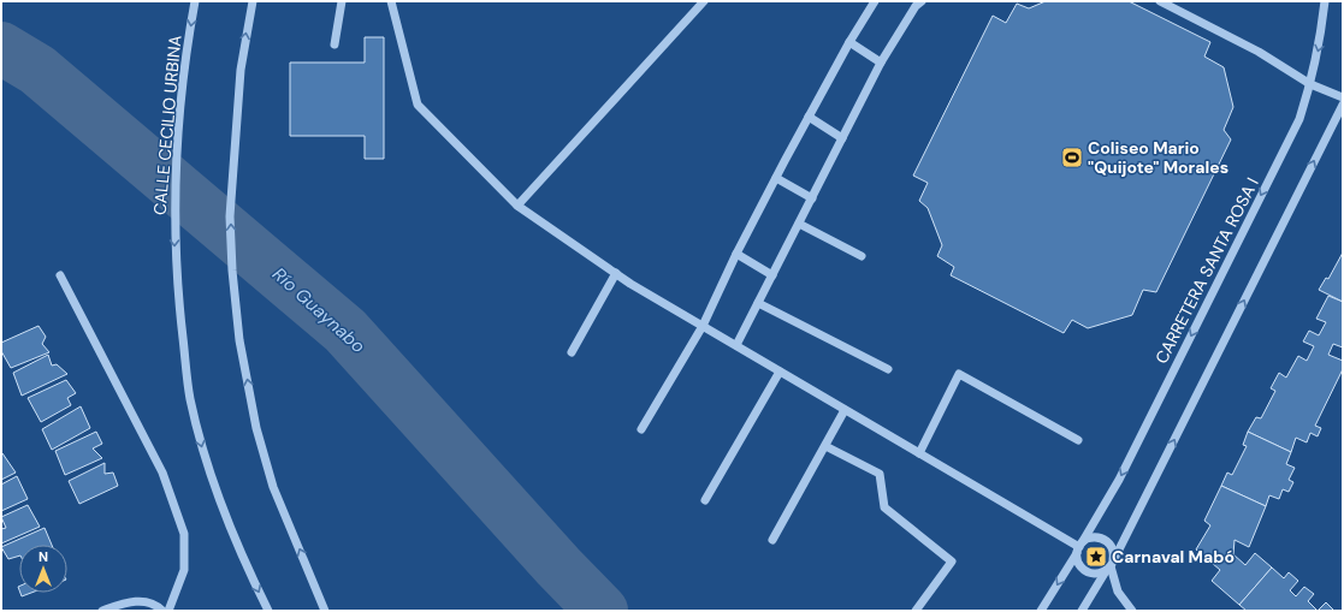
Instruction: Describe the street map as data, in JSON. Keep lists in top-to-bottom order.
{
  "streets": {
    "street": ["CALLE CECILIO URBINA", "CARRETERA SANTA ROSA I"]
  },
  "water": ["Río Guaynabo"],
  "places": {
    "sports": ["Coliseo Mario \"Quijote\" Morales"],
    "place": ["Carnaval Mabó"]
  },
  "north": "top"
}
